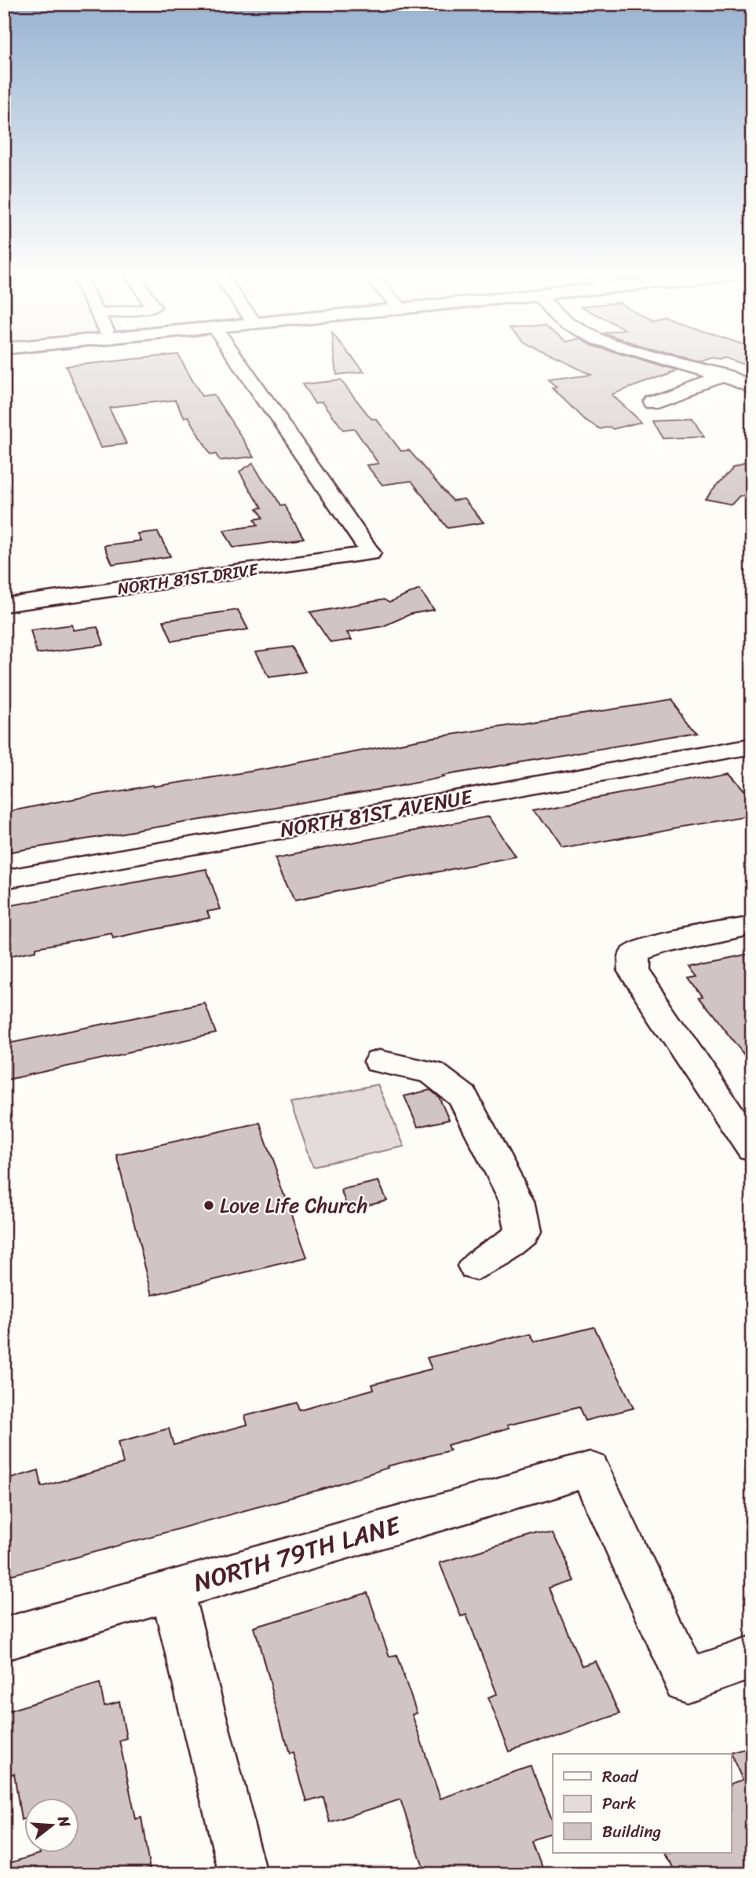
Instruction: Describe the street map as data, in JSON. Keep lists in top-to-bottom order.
{
  "streets": {
    "street": ["NORTH 81ST DRIVE", "NORTH 81ST AVENUE", "NORTH 79TH LANE"]
  },
  "places": ["Love Life Church"],
  "legend": ["Road", "Park", "Building"],
  "north": "right"
}
